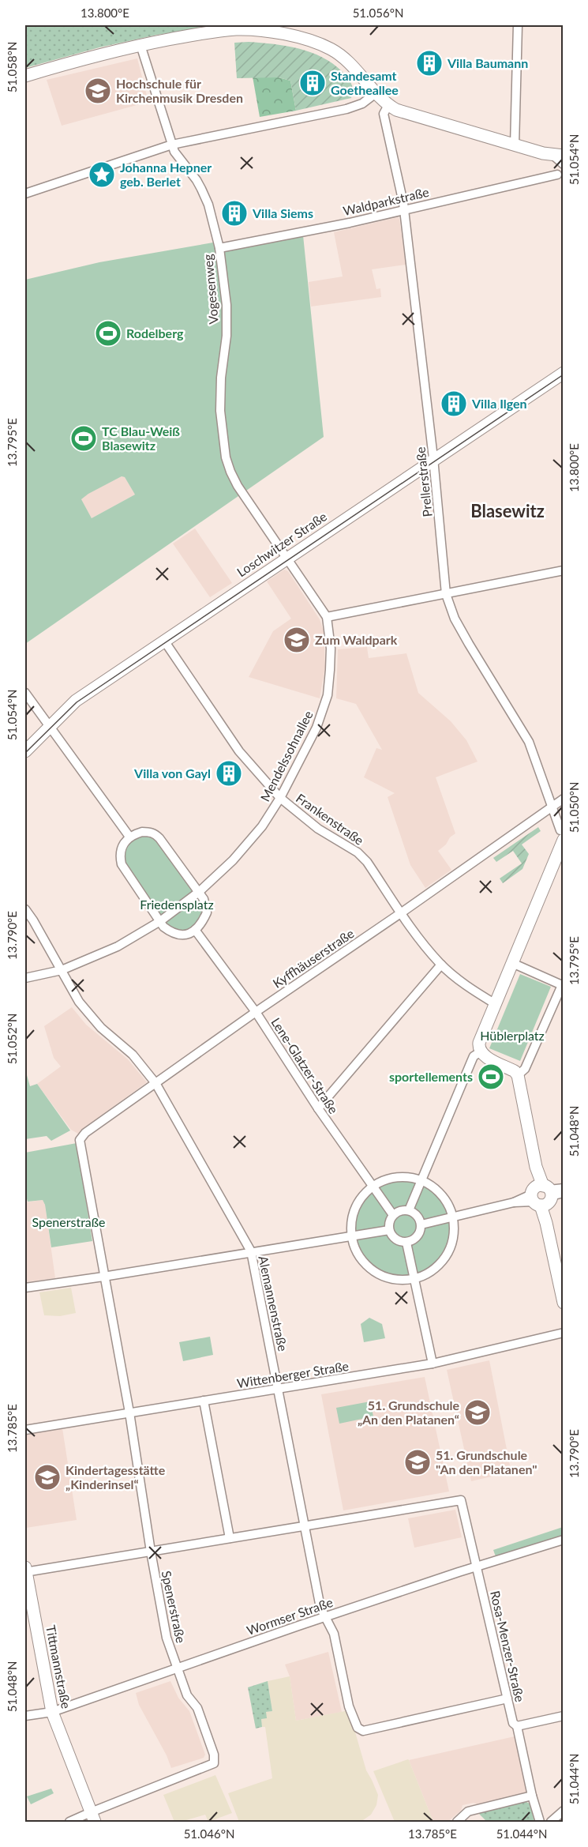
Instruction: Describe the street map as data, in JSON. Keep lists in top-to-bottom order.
{
  "streets": {
    "street": [
      "Waldparkstraße",
      "Vogesenweg",
      "Prellerstraße",
      "Loschwitzer Straße",
      "Mendelssohnallee",
      "Frankenstraße",
      "Kyffhäuserstraße",
      "Lene-Glatzer-Straße",
      "Alemannenstraße",
      "Wittenberger Straße",
      "Spenerstraße",
      "Wormser Straße",
      "Rosa-Menzer-Straße",
      "Tittmannstraße"
    ]
  },
  "crossings": [
    ["Waldparkstraße", "Vogesenweg"],
    ["Waldparkstraße", "Prellerstraße"],
    ["Vogesenweg", "Loschwitzer Straße"],
    ["Vogesenweg", "Mendelssohnallee"],
    ["Prellerstraße", "Loschwitzer Straße"],
    ["Prellerstraße", "Kyffhäuserstraße"],
    ["Loschwitzer Straße", "Mendelssohnallee"],
    ["Loschwitzer Straße", "Frankenstraße"],
    ["Mendelssohnallee", "Frankenstraße"],
    ["Frankenstraße", "Kyffhäuserstraße"],
    ["Kyffhäuserstraße", "Lene-Glatzer-Straße"],
    ["Kyffhäuserstraße", "Alemannenstraße"],
    ["Kyffhäuserstraße", "Spenerstraße"],
    ["Alemannenstraße", "Wittenberger Straße"],
    ["Alemannenstraße", "Wormser Straße"],
    ["Alemannenstraße", "Rosa-Menzer-Straße"],
    ["Wittenberger Straße", "Spenerstraße"],
    ["Spenerstraße", "Wormser Straße"],
    ["Spenerstraße", "Tittmannstraße"],
    ["Wormser Straße", "Rosa-Menzer-Straße"],
    ["Wormser Straße", "Tittmannstraße"]
  ],
  "districts": ["Blasewitz"],
  "parks": ["Friedensplatz", "Hüblerplatz", "Spenerstraße"],
  "places": {
    "building": [
      "Villa Baumann",
      "Standesamt Goetheallee",
      "Villa Siems",
      "Villa Ilgen",
      "Villa von Gayl"
    ],
    "school or university": [
      "Hochschule für Kirchenmusik Dresden",
      "Zum Waldpark",
      "51. Grundschule „An den Platanen“",
      "51. Grundschule \"An den Platanen\"",
      "Kindertagesstätte „Kinderinsel“"
    ],
    "place": ["Johanna Hepner geb. Berlet"],
    "sports": ["Rodelberg", "TC Blau-Weiß Blasewitz", "sportellements"]
  },
  "coordinates": [
    "13.800°E",
    "51.056°N",
    "51.058°N",
    "51.054°N",
    "13.795°E",
    "51.050°N",
    "13.790°E",
    "51.052°N",
    "51.048°N",
    "13.785°E",
    "51.044°N",
    "51.046°N"
  ]
}
